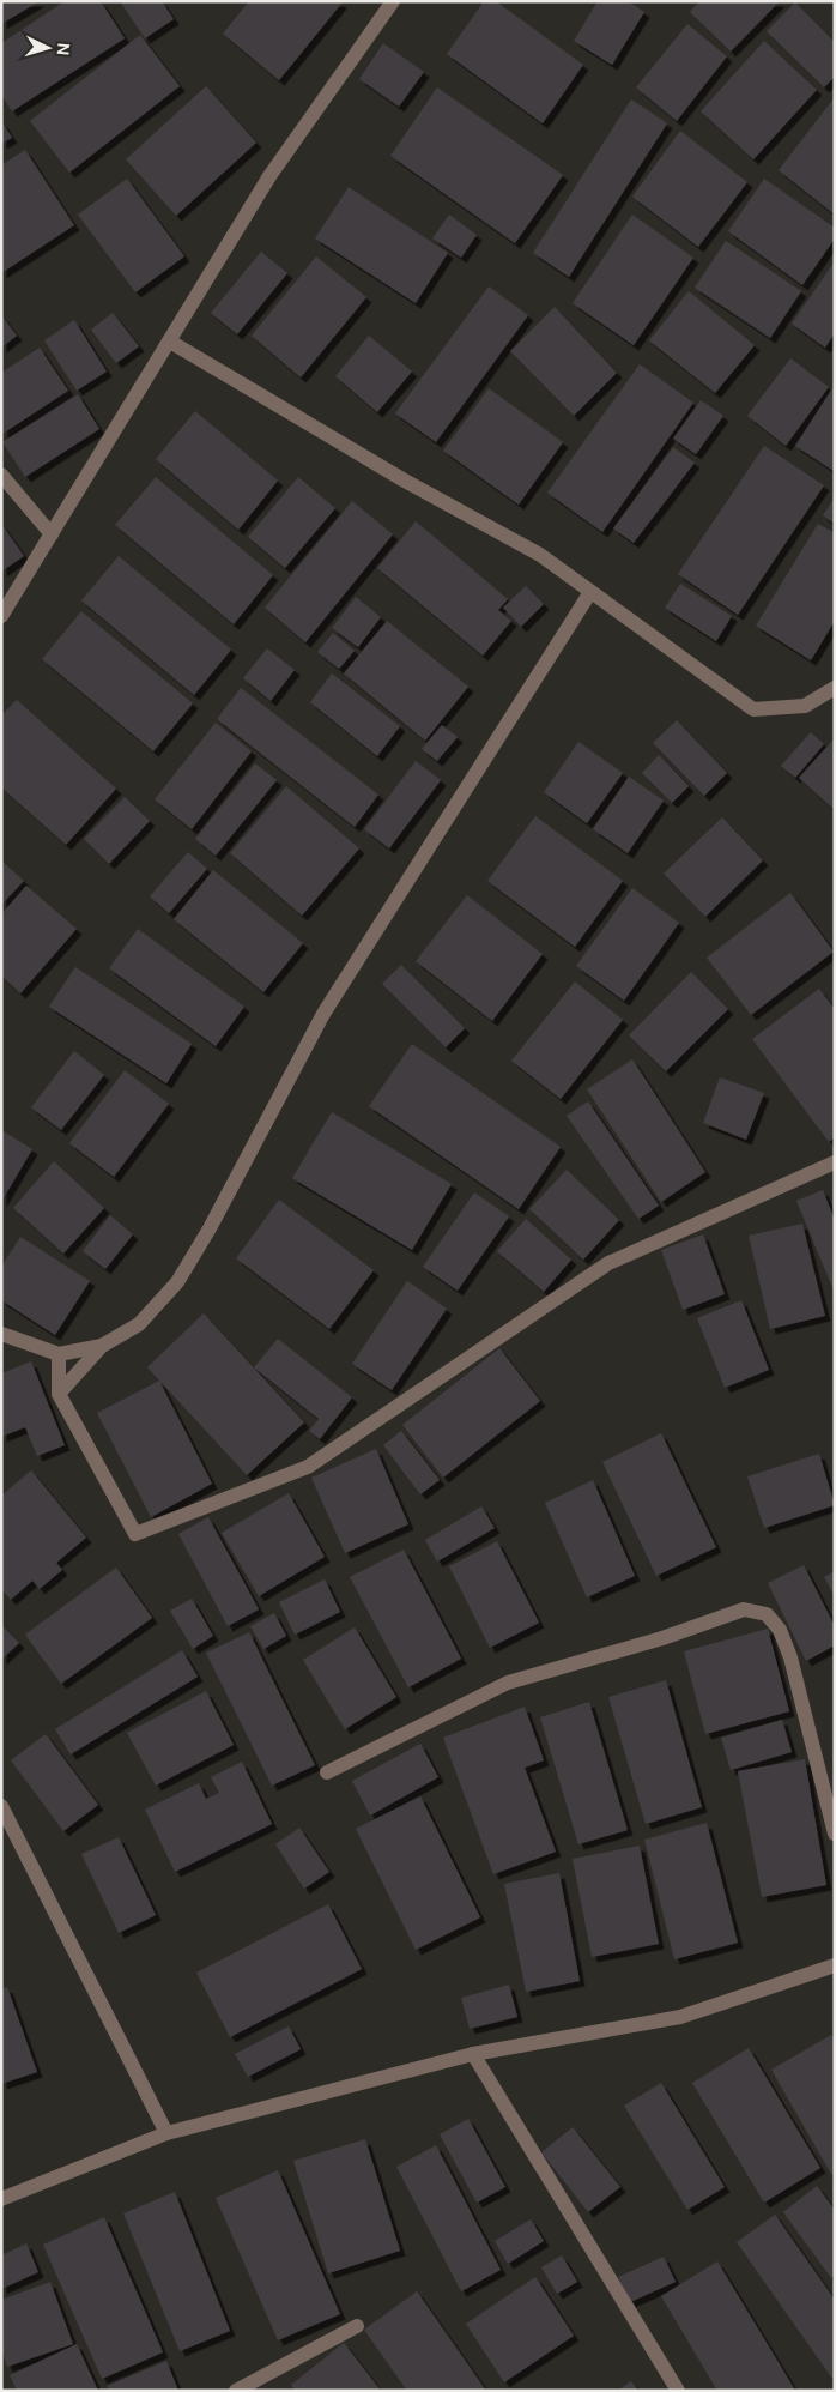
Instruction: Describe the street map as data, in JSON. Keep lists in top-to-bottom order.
{
  "north": "right"
}
